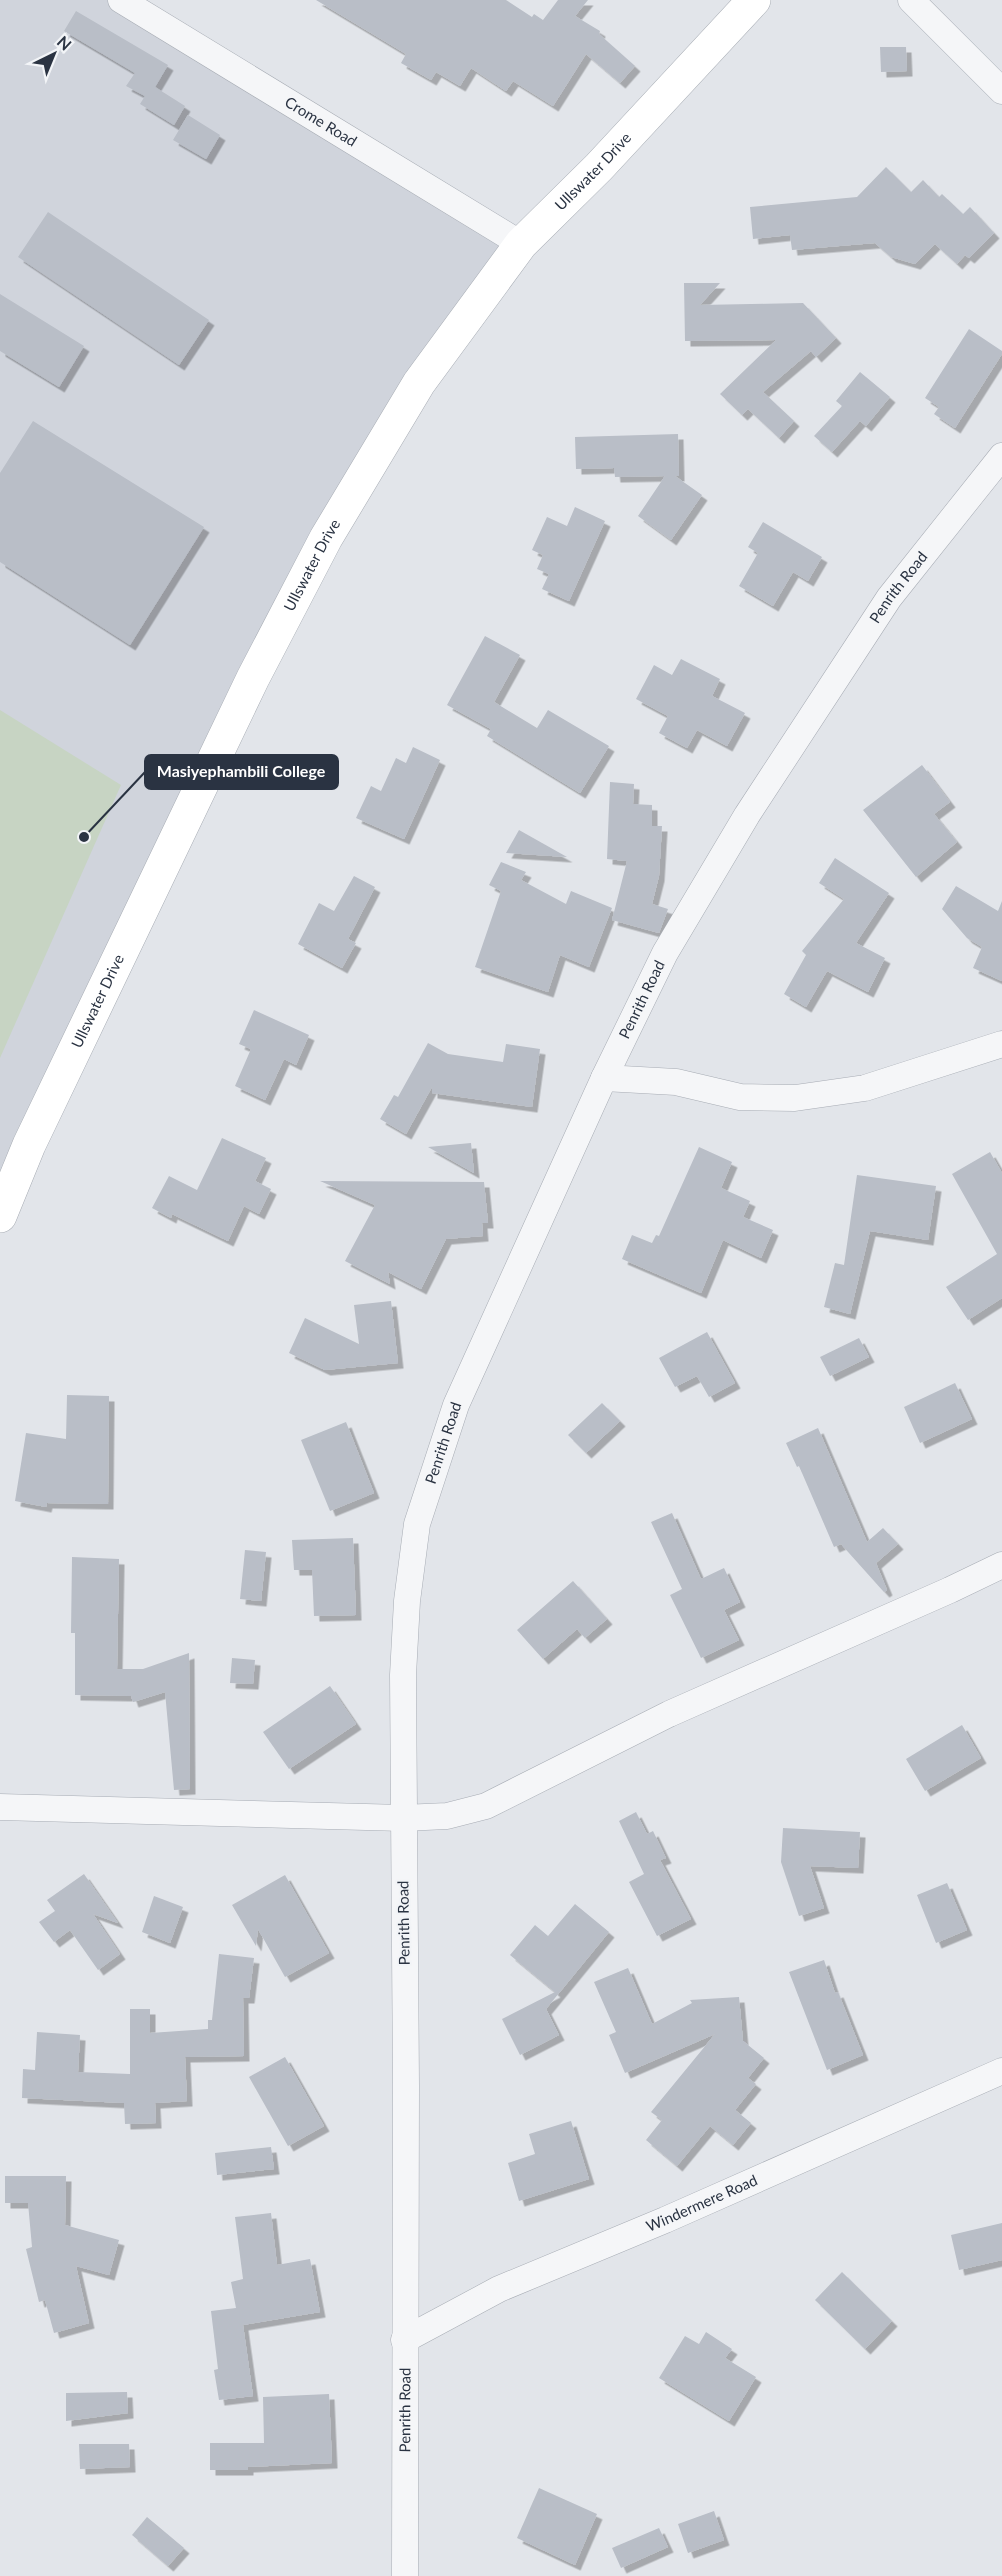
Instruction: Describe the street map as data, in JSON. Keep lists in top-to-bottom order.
{
  "streets": {
    "street": [
      "Crome Road",
      "Ullswater Drive",
      "Penrith Road",
      "Windermere Road"
    ]
  },
  "crossings": [
    ["Crome Road", "Ullswater Drive"],
    ["Penrith Road", "Windermere Road"]
  ],
  "places": ["Masiyephambili College"],
  "north": "top right"
}
